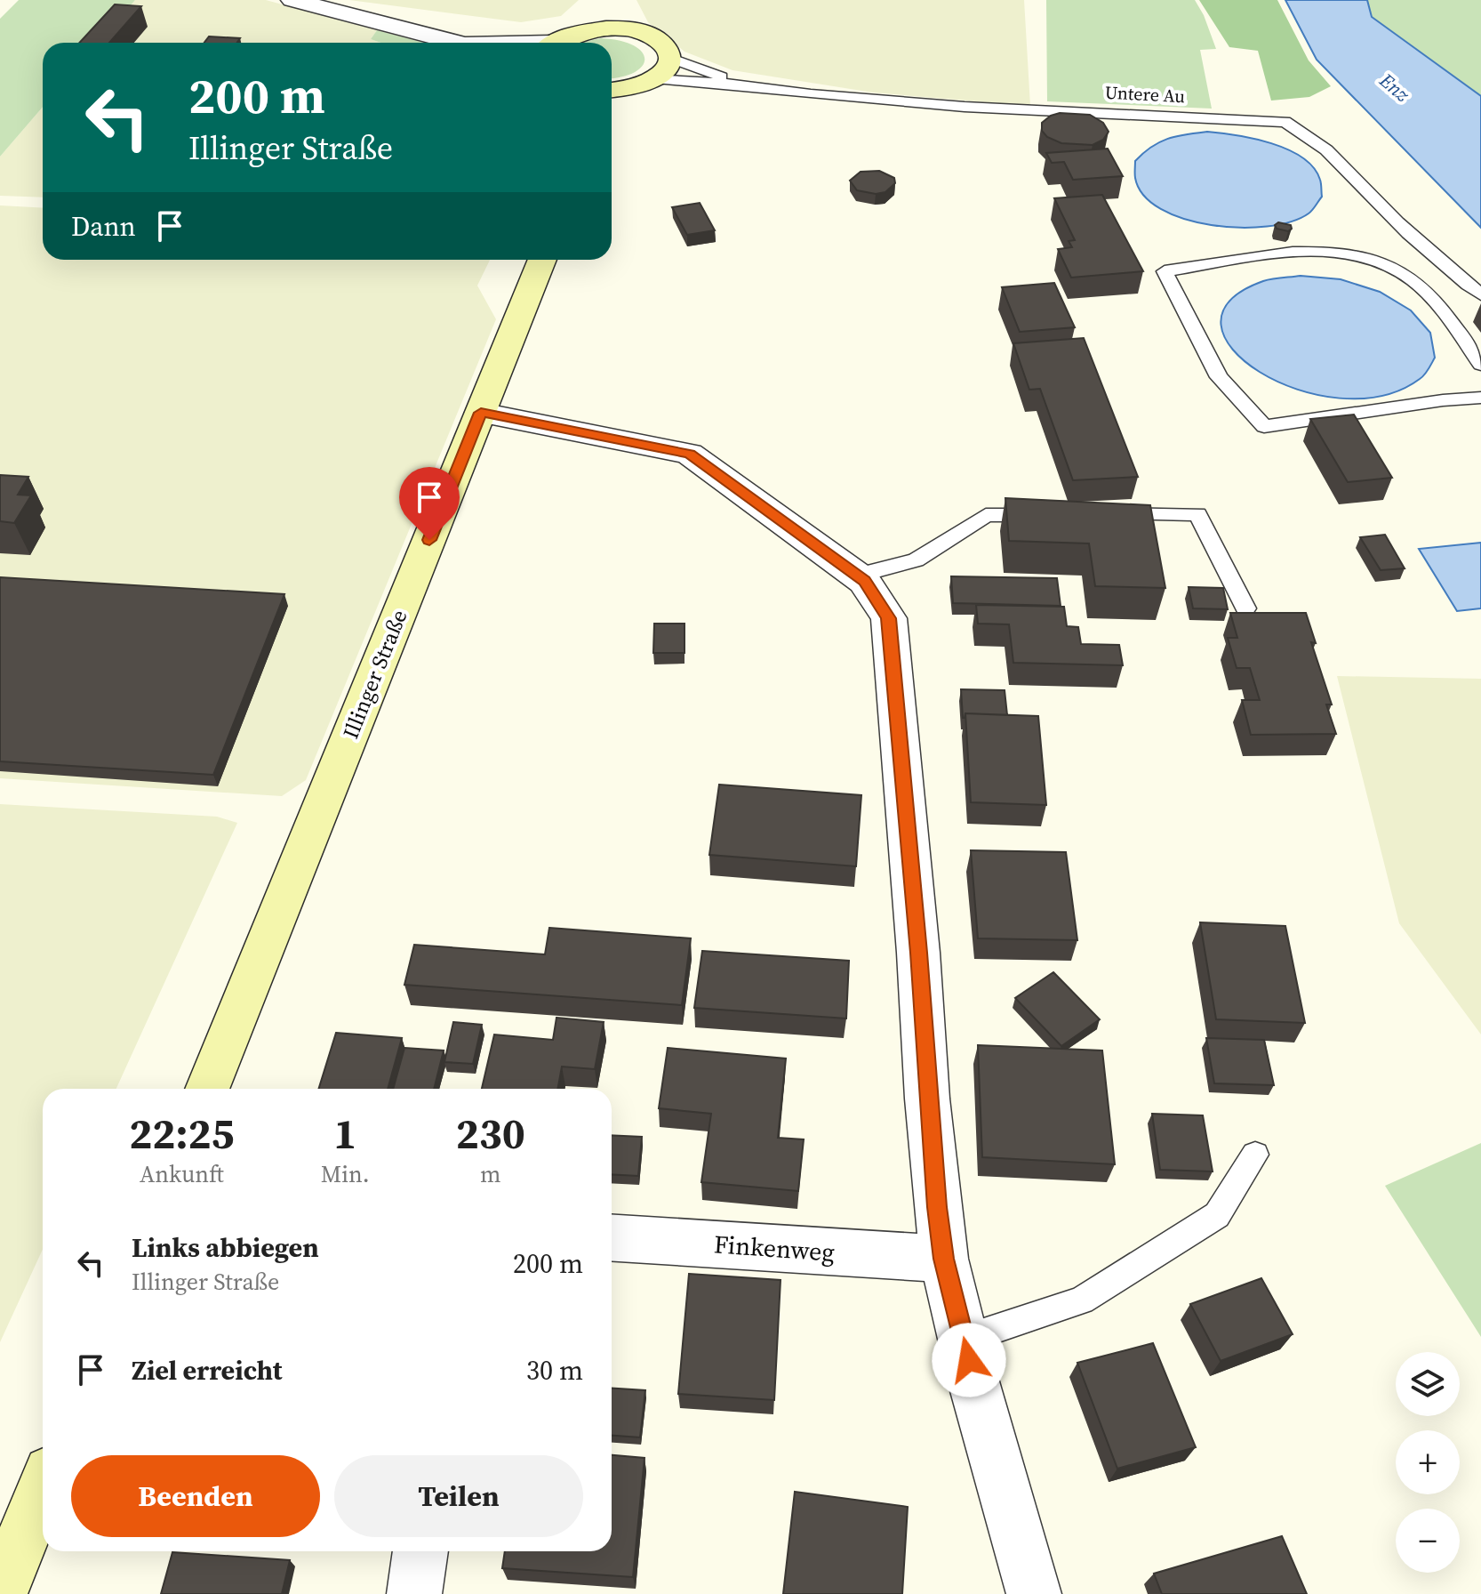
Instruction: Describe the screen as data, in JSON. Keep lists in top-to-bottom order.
{
  "streets": {
    "street": ["Illinger Straße", "Finkenweg"],
    "lane": ["Untere Au"]
  },
  "water": ["Enz"],
  "page": {
    "turn": ["200 m", "Illinger Straße"],
    "then": "Dann",
    "eta": [
      "22:25",
      "Ankunft",
      "1",
      "Min.",
      "230",
      "m"
    ],
    "list": [
      {
        "name": "Links abbiegen",
        "note": "Illinger Straße",
        "value": "200 m"
      },
      {
        "name": "Ziel erreicht",
        "value": "30 m"
      }
    ],
    "map_buttons": ["+", "−"],
    "buttons": ["Beenden", "Teilen"]
  }
}
